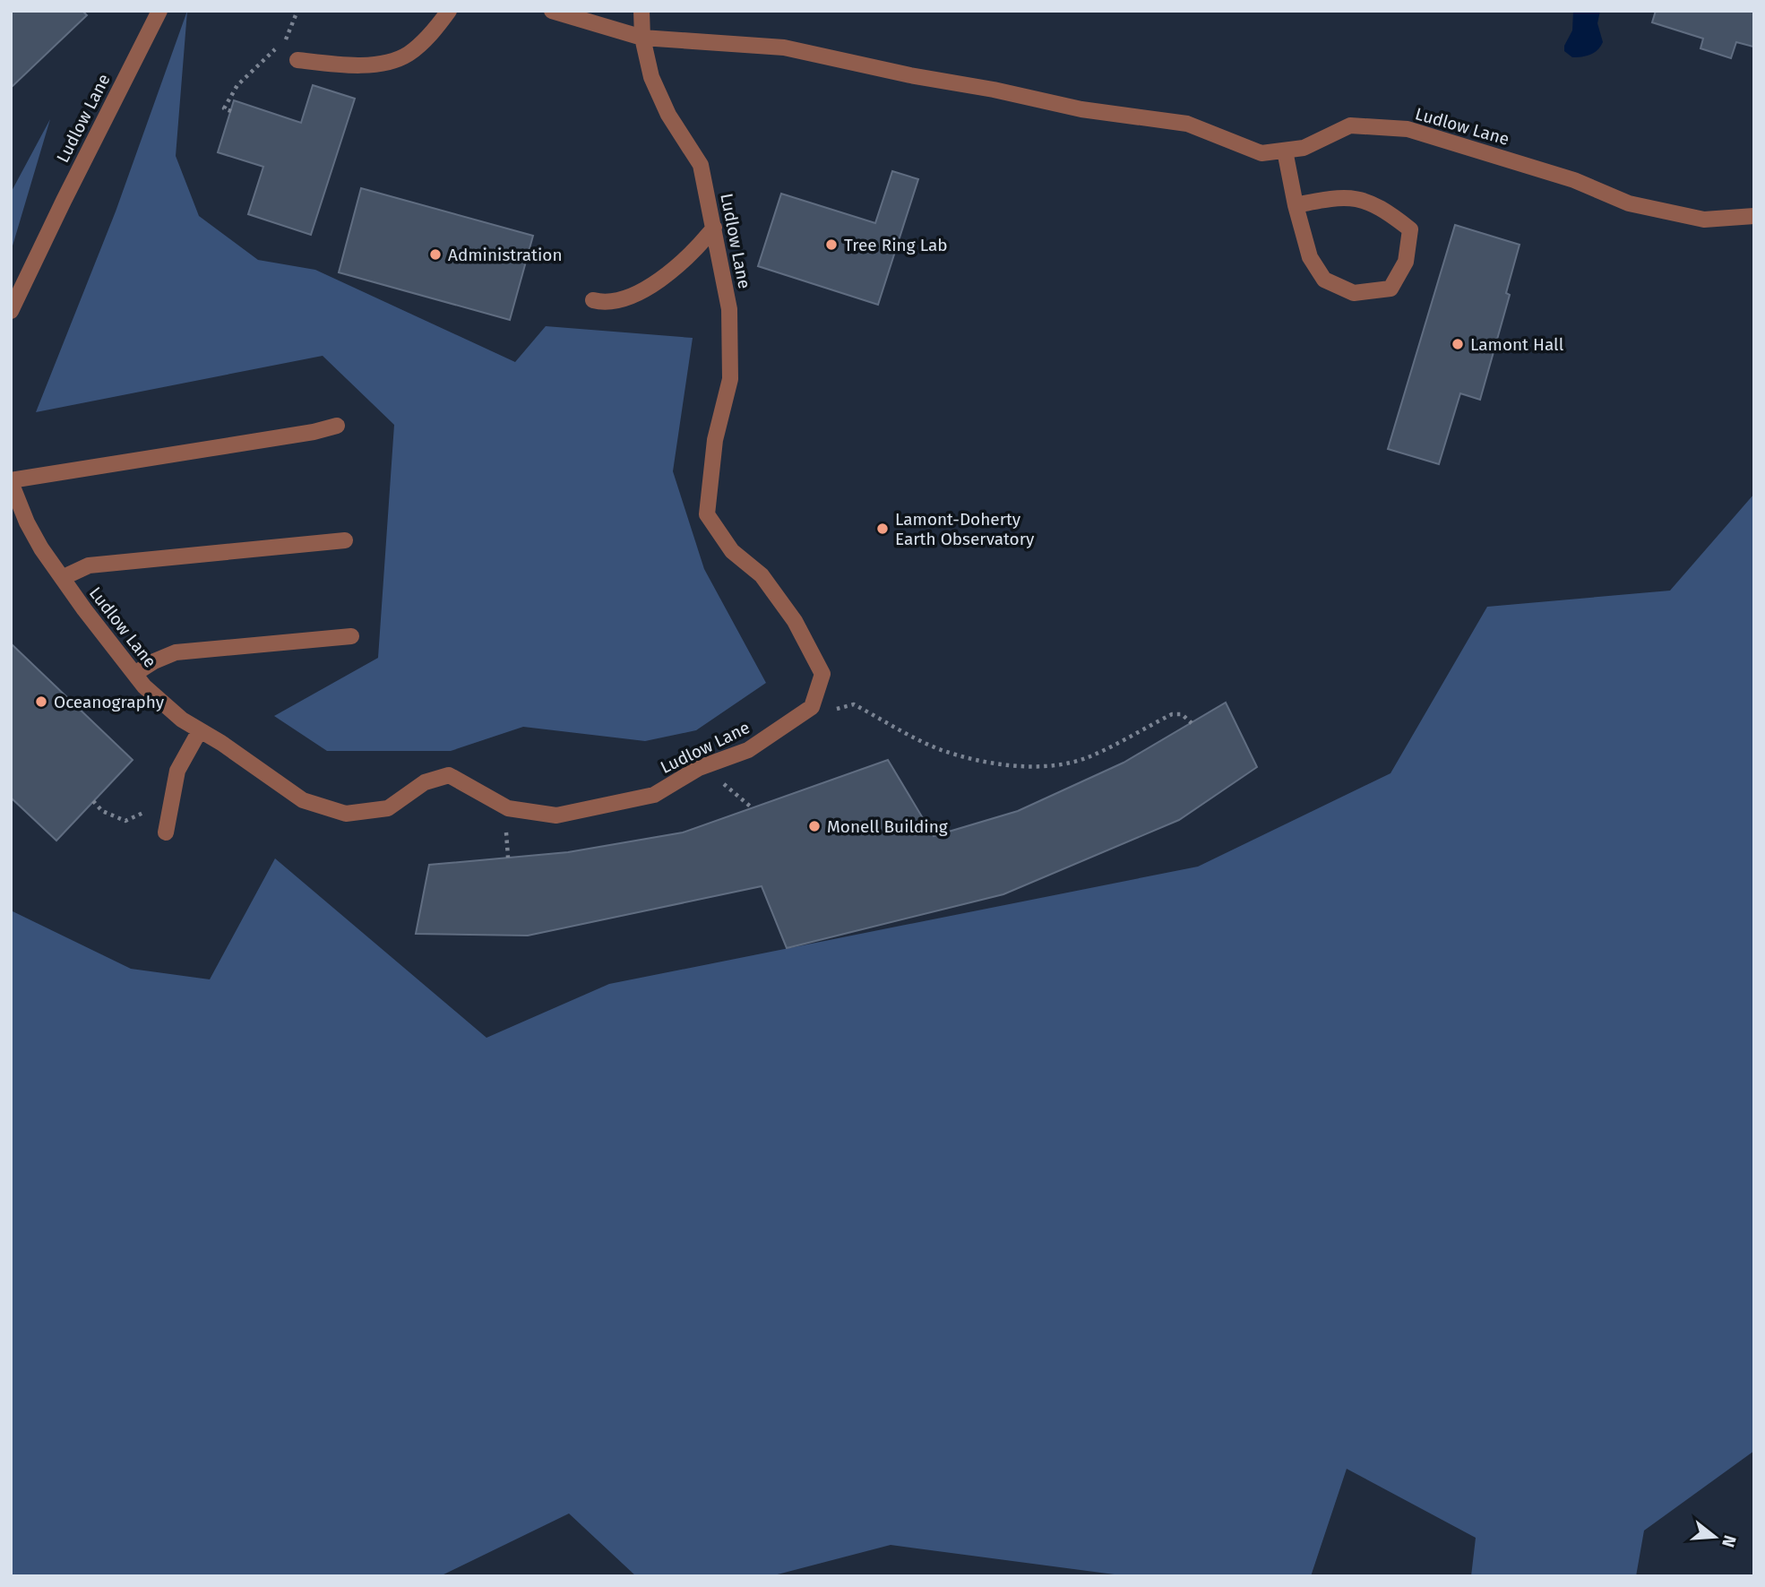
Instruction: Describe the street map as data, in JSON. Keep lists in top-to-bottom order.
{
  "streets": {
    "lane": ["Ludlow Lane"]
  },
  "places": [
    "Tree Ring Lab",
    "Administration",
    "Lamont Hall",
    "Lamont-Doherty Earth Observatory",
    "Oceanography",
    "Monell Building"
  ],
  "north": "right"
}
